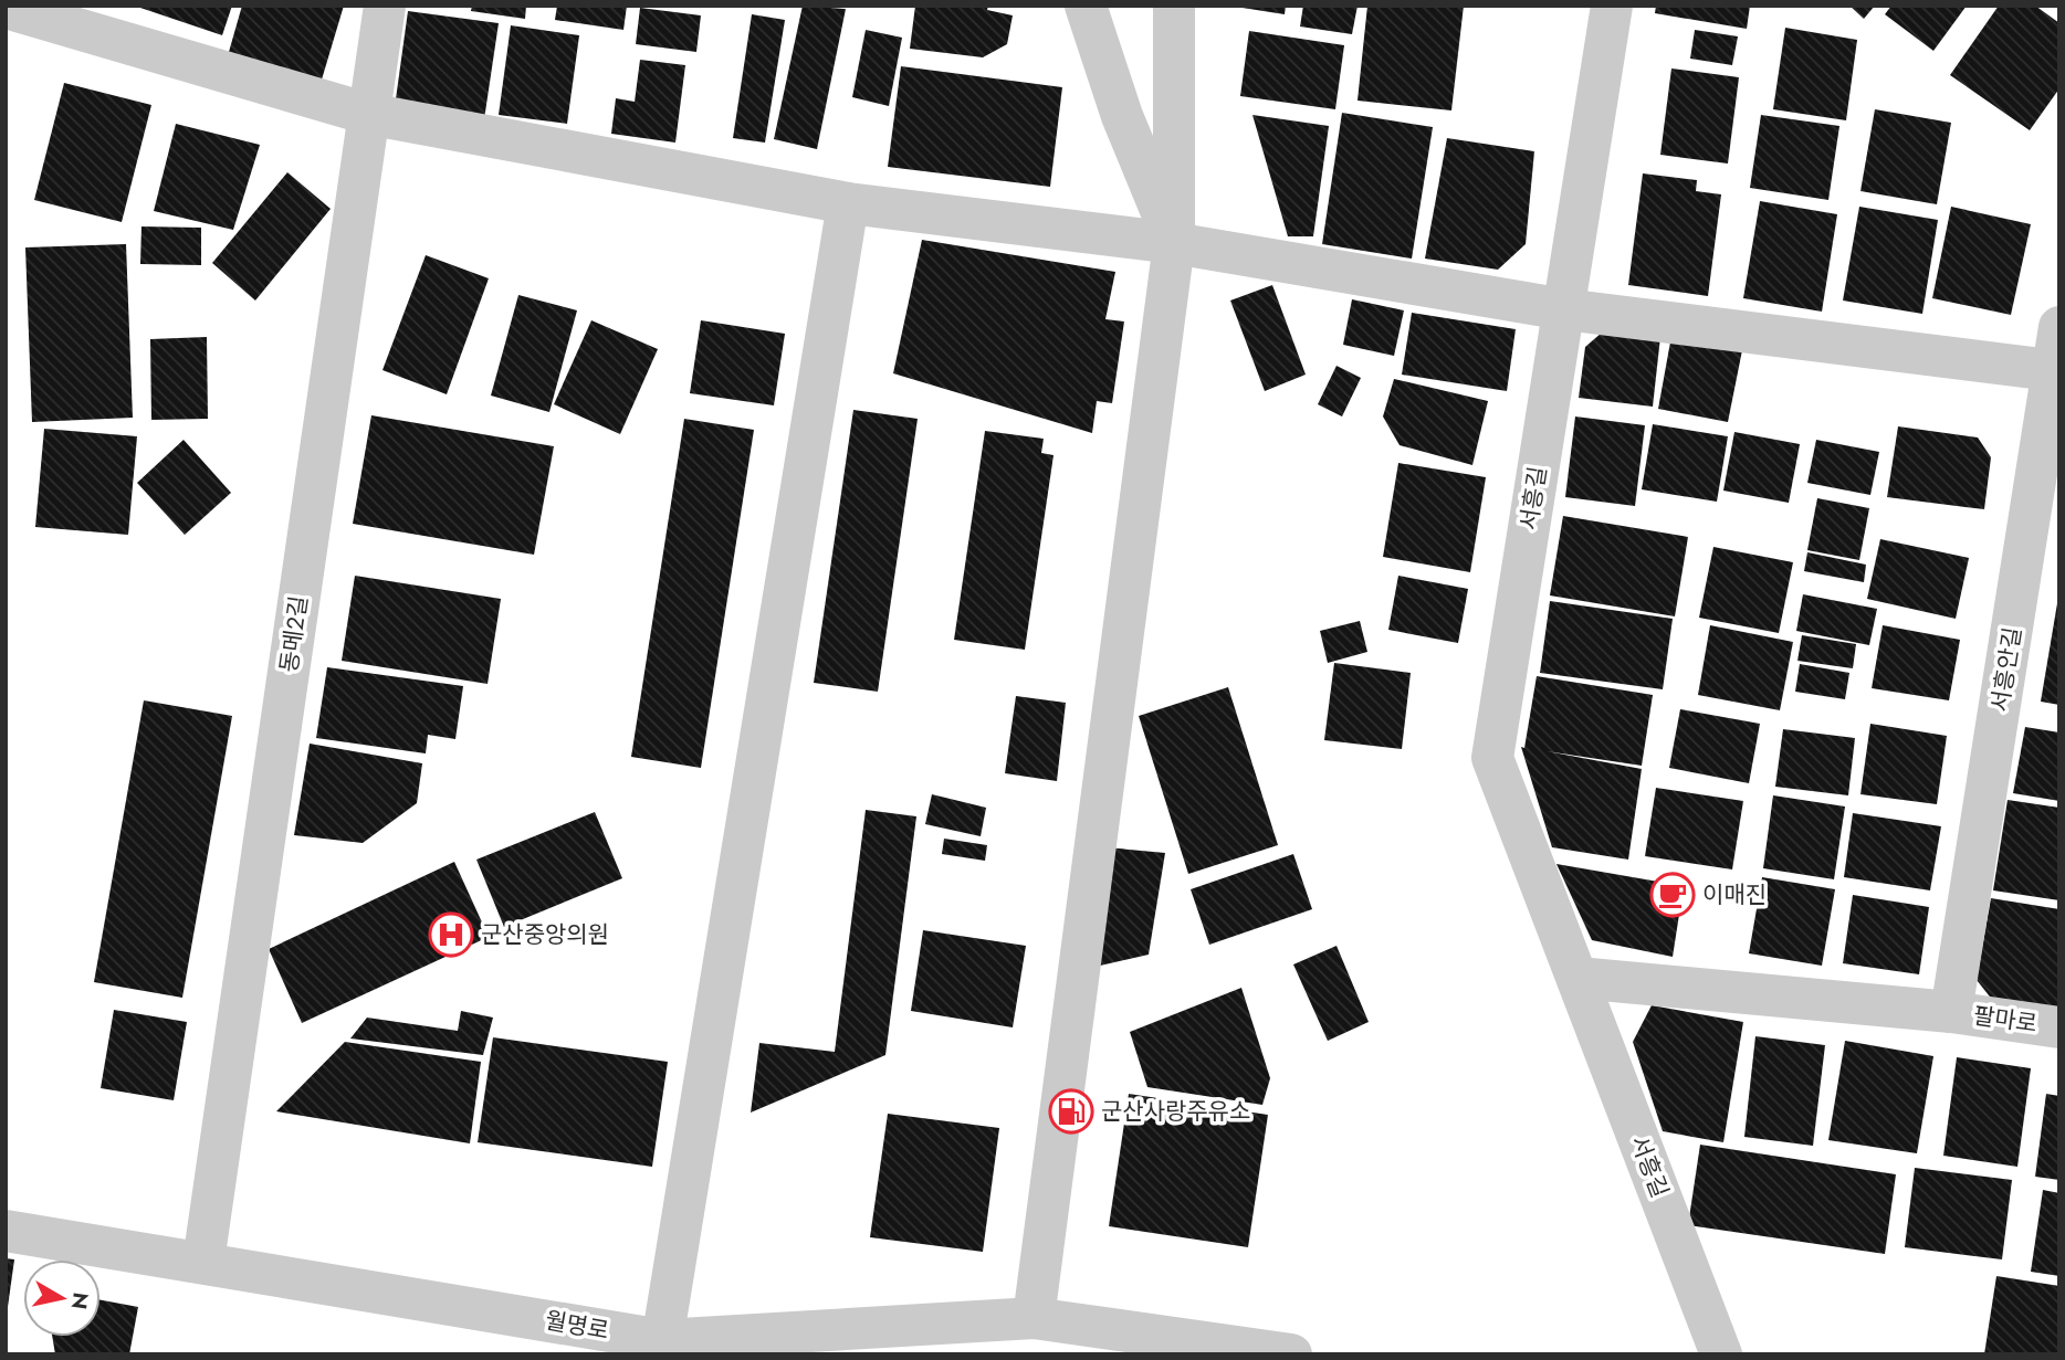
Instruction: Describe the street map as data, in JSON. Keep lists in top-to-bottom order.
{
  "streets": {
    "street": [
      "서흥길",
      "동메2길",
      "서흥안길",
      "팔마로",
      "월명로"
    ]
  },
  "crossings": [
    ["동메2길", "월명로"],
    ["서흥안길", "팔마로"]
  ],
  "places": {
    "cafe": ["이매진"],
    "hospital": ["군산중앙의원"],
    "fuel station": ["군산사랑주유소"]
  },
  "north": "right"
}
